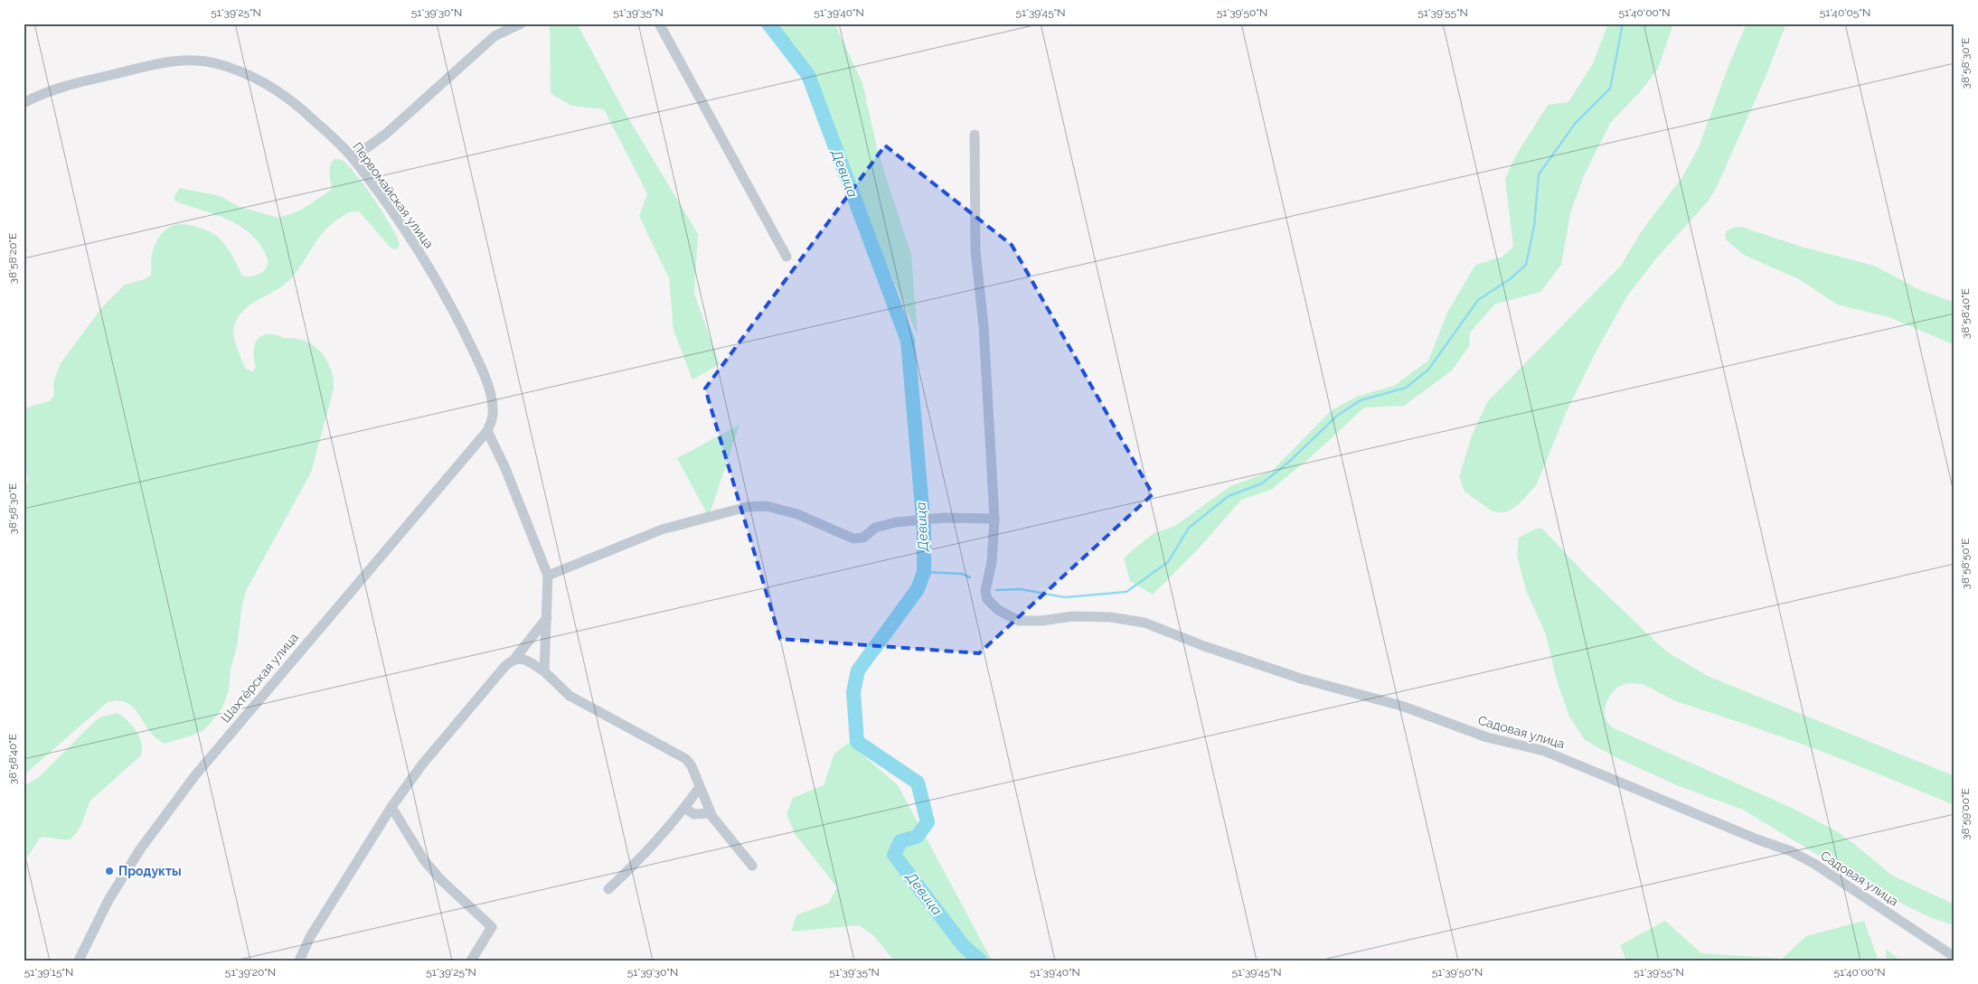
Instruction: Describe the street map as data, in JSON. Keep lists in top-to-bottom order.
{
  "streets": {
    "street": ["Первомайская улица", "Шахтёрская улица", "Садовая улица"]
  },
  "crossings": [
    ["Первомайская улица", "Шахтёрская улица"]
  ],
  "water": ["Девица"],
  "places": ["Продукты"],
  "coordinates": [
    "51°39'25\"N",
    "51°39'30\"N",
    "51°39'35\"N",
    "51°39'40\"N",
    "51°39'45\"N",
    "51°39'50\"N",
    "51°39'55\"N",
    "51°40'00\"N",
    "51°40'05\"N",
    "38°58'30\"E",
    "38°58'20\"E",
    "38°58'40\"E",
    "38°58'50\"E",
    "38°59'00\"E",
    "51°39'15\"N",
    "51°39'20\"N"
  ]
}
